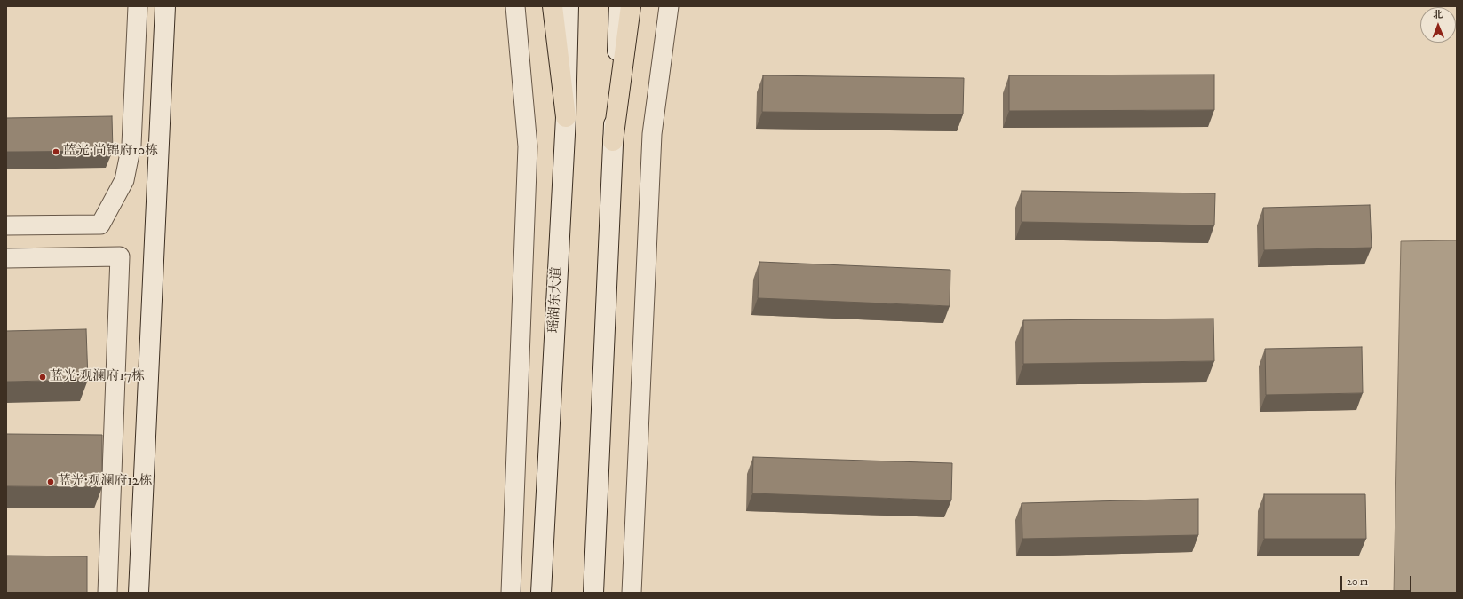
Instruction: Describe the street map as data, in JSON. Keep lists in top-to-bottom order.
{
  "streets": {
    "main road": ["瑶湖东大道"]
  },
  "places": ["蓝光·尚锦府10栋", "蓝光·观澜府17栋", "蓝光·观澜府12栋"],
  "scale_bar": "20 m",
  "north": "top"
}
